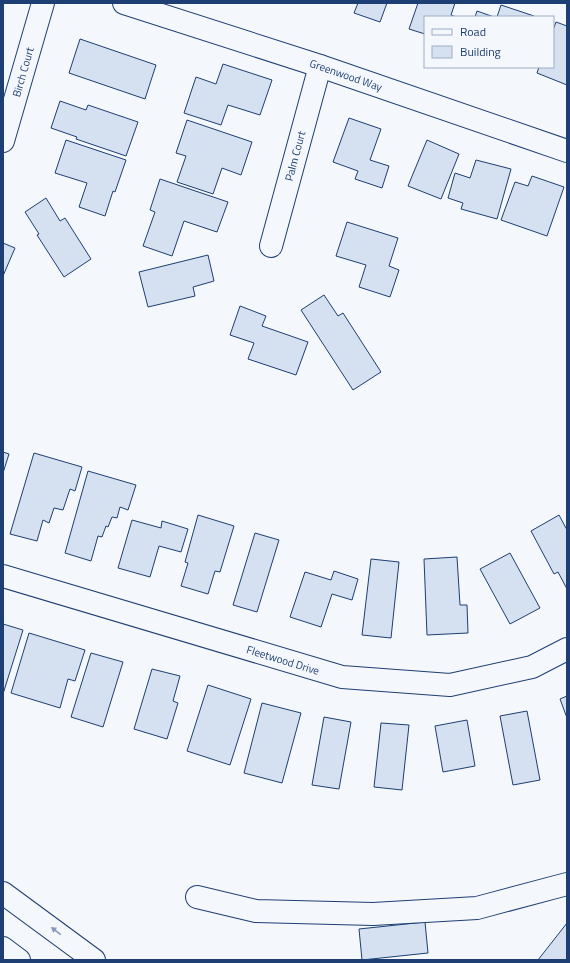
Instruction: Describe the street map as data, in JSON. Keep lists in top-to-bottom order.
{
  "streets": {
    "street": [
      "Birch Court",
      "Greenwood Way",
      "Palm Court",
      "Fleetwood Drive"
    ]
  },
  "crossings": [
    ["Greenwood Way", "Palm Court"]
  ],
  "legend": ["Road", "Building"]
}
